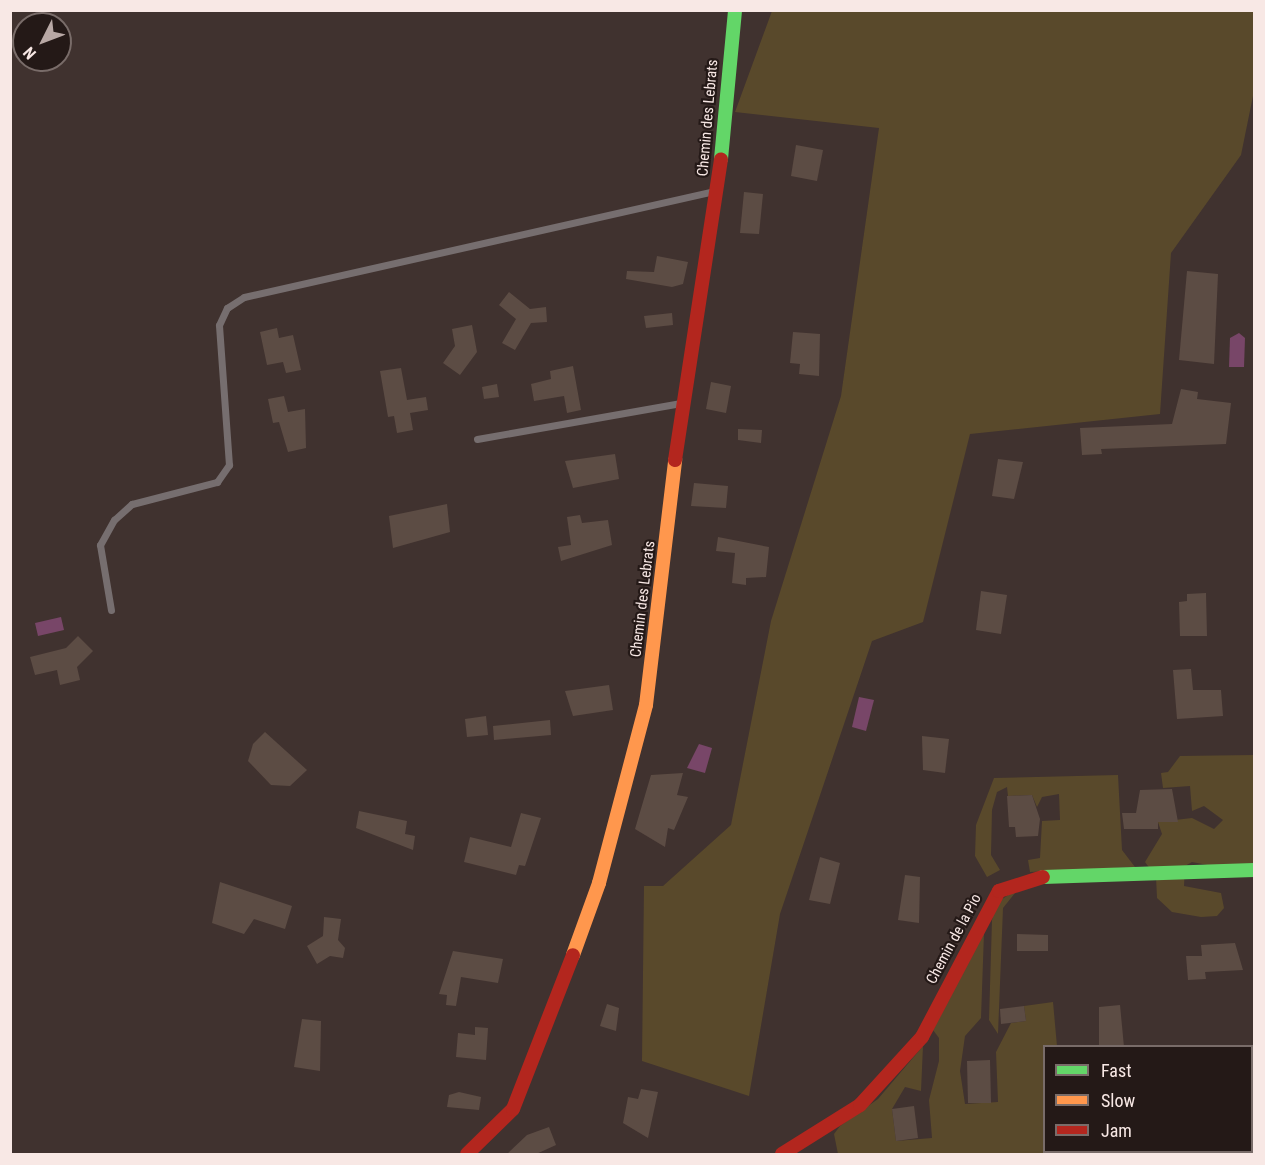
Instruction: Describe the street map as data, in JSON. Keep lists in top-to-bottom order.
{
  "streets": {
    "street": ["Chemin des Lebrats", "Chemin de la Pio"]
  },
  "legend": ["Fast", "Slow", "Jam"],
  "north": "bottom left"
}
